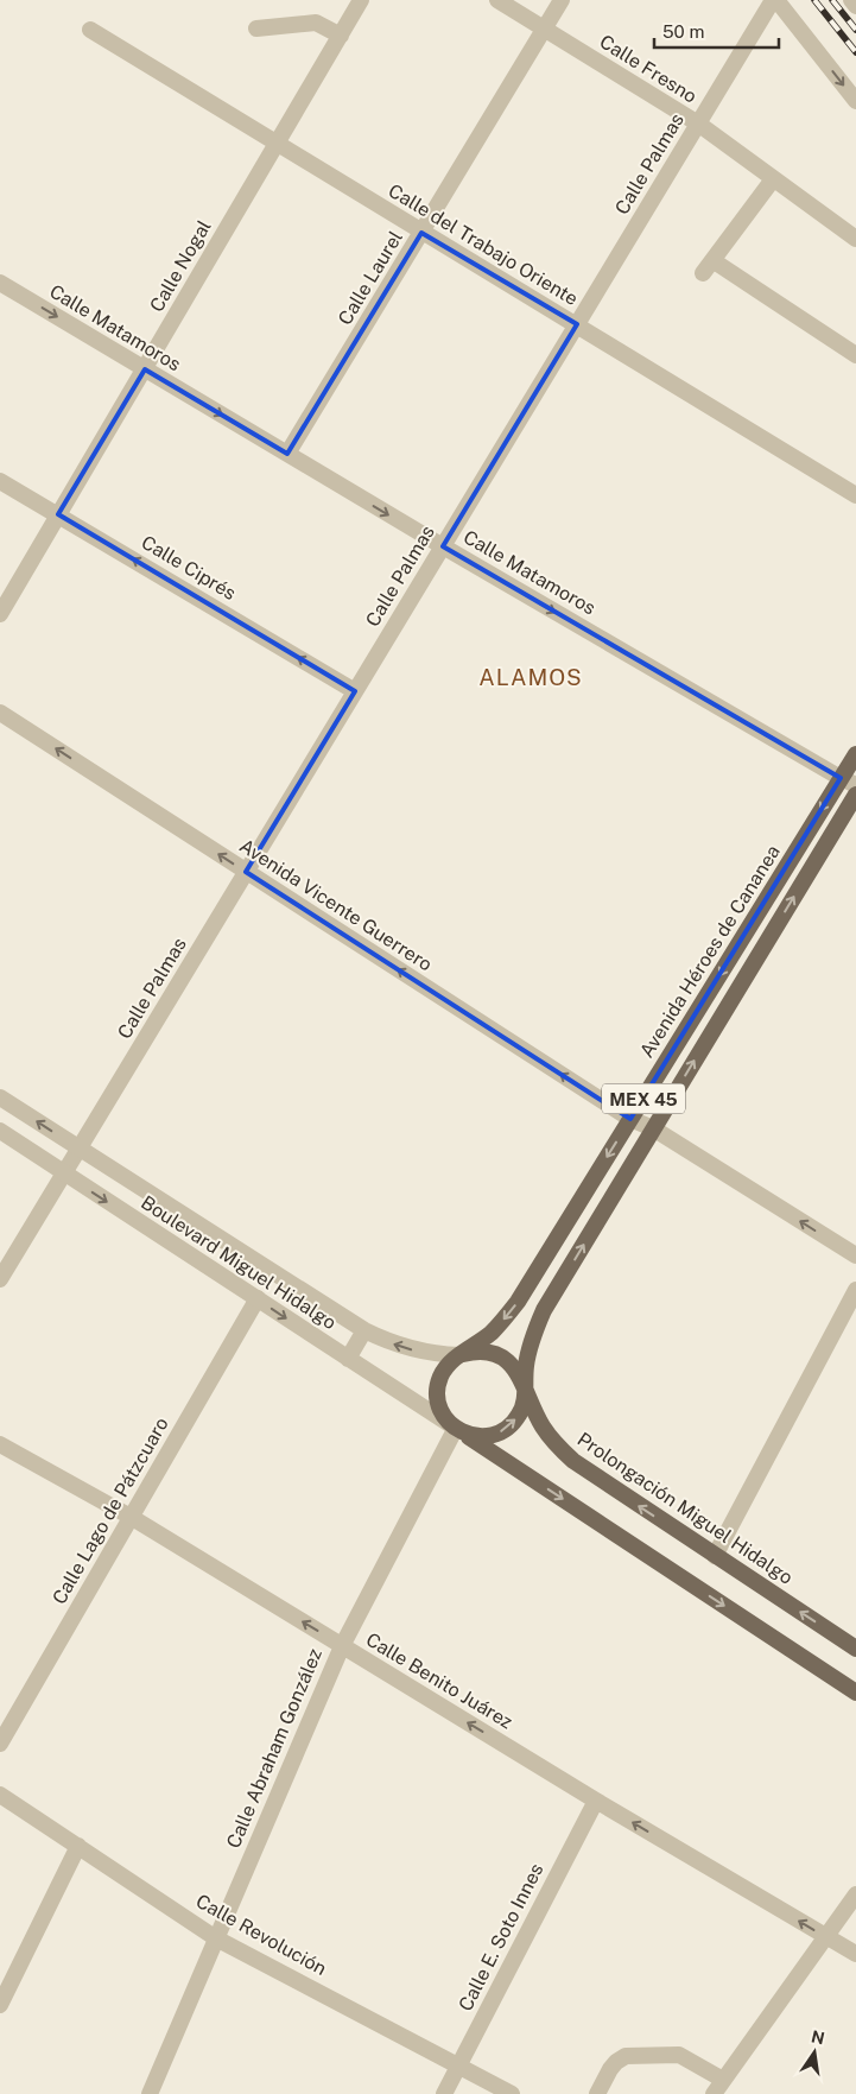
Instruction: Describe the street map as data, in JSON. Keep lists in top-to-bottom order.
{
  "streets": {
    "main road": ["Avenida Héroes de Cananea", "MEX 45", "Prolongación Miguel Hidalgo"],
    "street": [
      "Calle Fresno",
      "Calle Palmas",
      "Calle del Trabajo Oriente",
      "Calle Nogal",
      "Calle Laurel",
      "Calle Matamoros",
      "Calle Ciprés",
      "Avenida Vicente Guerrero",
      "Boulevard Miguel Hidalgo",
      "Calle Lago de Pátzcuaro",
      "Calle Benito Juárez",
      "Calle Abraham González",
      "Calle Revolución",
      "Calle E. Soto Innes"
    ]
  },
  "crossings": [
    ["Calle Fresno", "Calle Palmas"],
    ["Calle Fresno", "Calle Laurel"],
    ["Calle Palmas", "Calle del Trabajo Oriente"],
    ["Calle Palmas", "Calle Matamoros"],
    ["Calle Palmas", "Calle Ciprés"],
    ["Calle Palmas", "Avenida Vicente Guerrero"],
    ["Calle Palmas", "Boulevard Miguel Hidalgo"],
    ["Calle del Trabajo Oriente", "Calle Nogal"],
    ["Calle del Trabajo Oriente", "Calle Laurel"],
    ["Calle Nogal", "Calle Matamoros"],
    ["Calle Nogal", "Calle Ciprés"],
    ["Calle Laurel", "Calle Matamoros"],
    ["Calle Matamoros", "Avenida Héroes de Cananea"],
    ["Avenida Vicente Guerrero", "Avenida Héroes de Cananea"],
    ["Avenida Vicente Guerrero", "MEX 45"],
    ["Avenida Héroes de Cananea", "MEX 45"],
    ["Avenida Héroes de Cananea", "Boulevard Miguel Hidalgo"],
    ["Avenida Héroes de Cananea", "Prolongación Miguel Hidalgo"],
    ["Avenida Héroes de Cananea", "Calle Abraham González"],
    ["MEX 45", "Boulevard Miguel Hidalgo"],
    ["MEX 45", "Prolongación Miguel Hidalgo"],
    ["MEX 45", "Calle Abraham González"],
    ["Boulevard Miguel Hidalgo", "Prolongación Miguel Hidalgo"],
    ["Boulevard Miguel Hidalgo", "Calle Lago de Pátzcuaro"],
    ["Boulevard Miguel Hidalgo", "Calle Abraham González"],
    ["Prolongación Miguel Hidalgo", "Calle Abraham González"],
    ["Calle Lago de Pátzcuaro", "Calle Benito Juárez"],
    ["Calle Benito Juárez", "Calle Abraham González"],
    ["Calle Benito Juárez", "Calle E. Soto Innes"],
    ["Calle Abraham González", "Calle Revolución"],
    ["Calle Revolución", "Calle E. Soto Innes"]
  ],
  "one_way": [
    "Calle Matamoros",
    "Calle Ciprés",
    "Avenida Vicente Guerrero",
    "Calle Benito Juárez"
  ],
  "districts": ["ALAMOS"],
  "scale_bar": "50 m",
  "north": "top"
}
